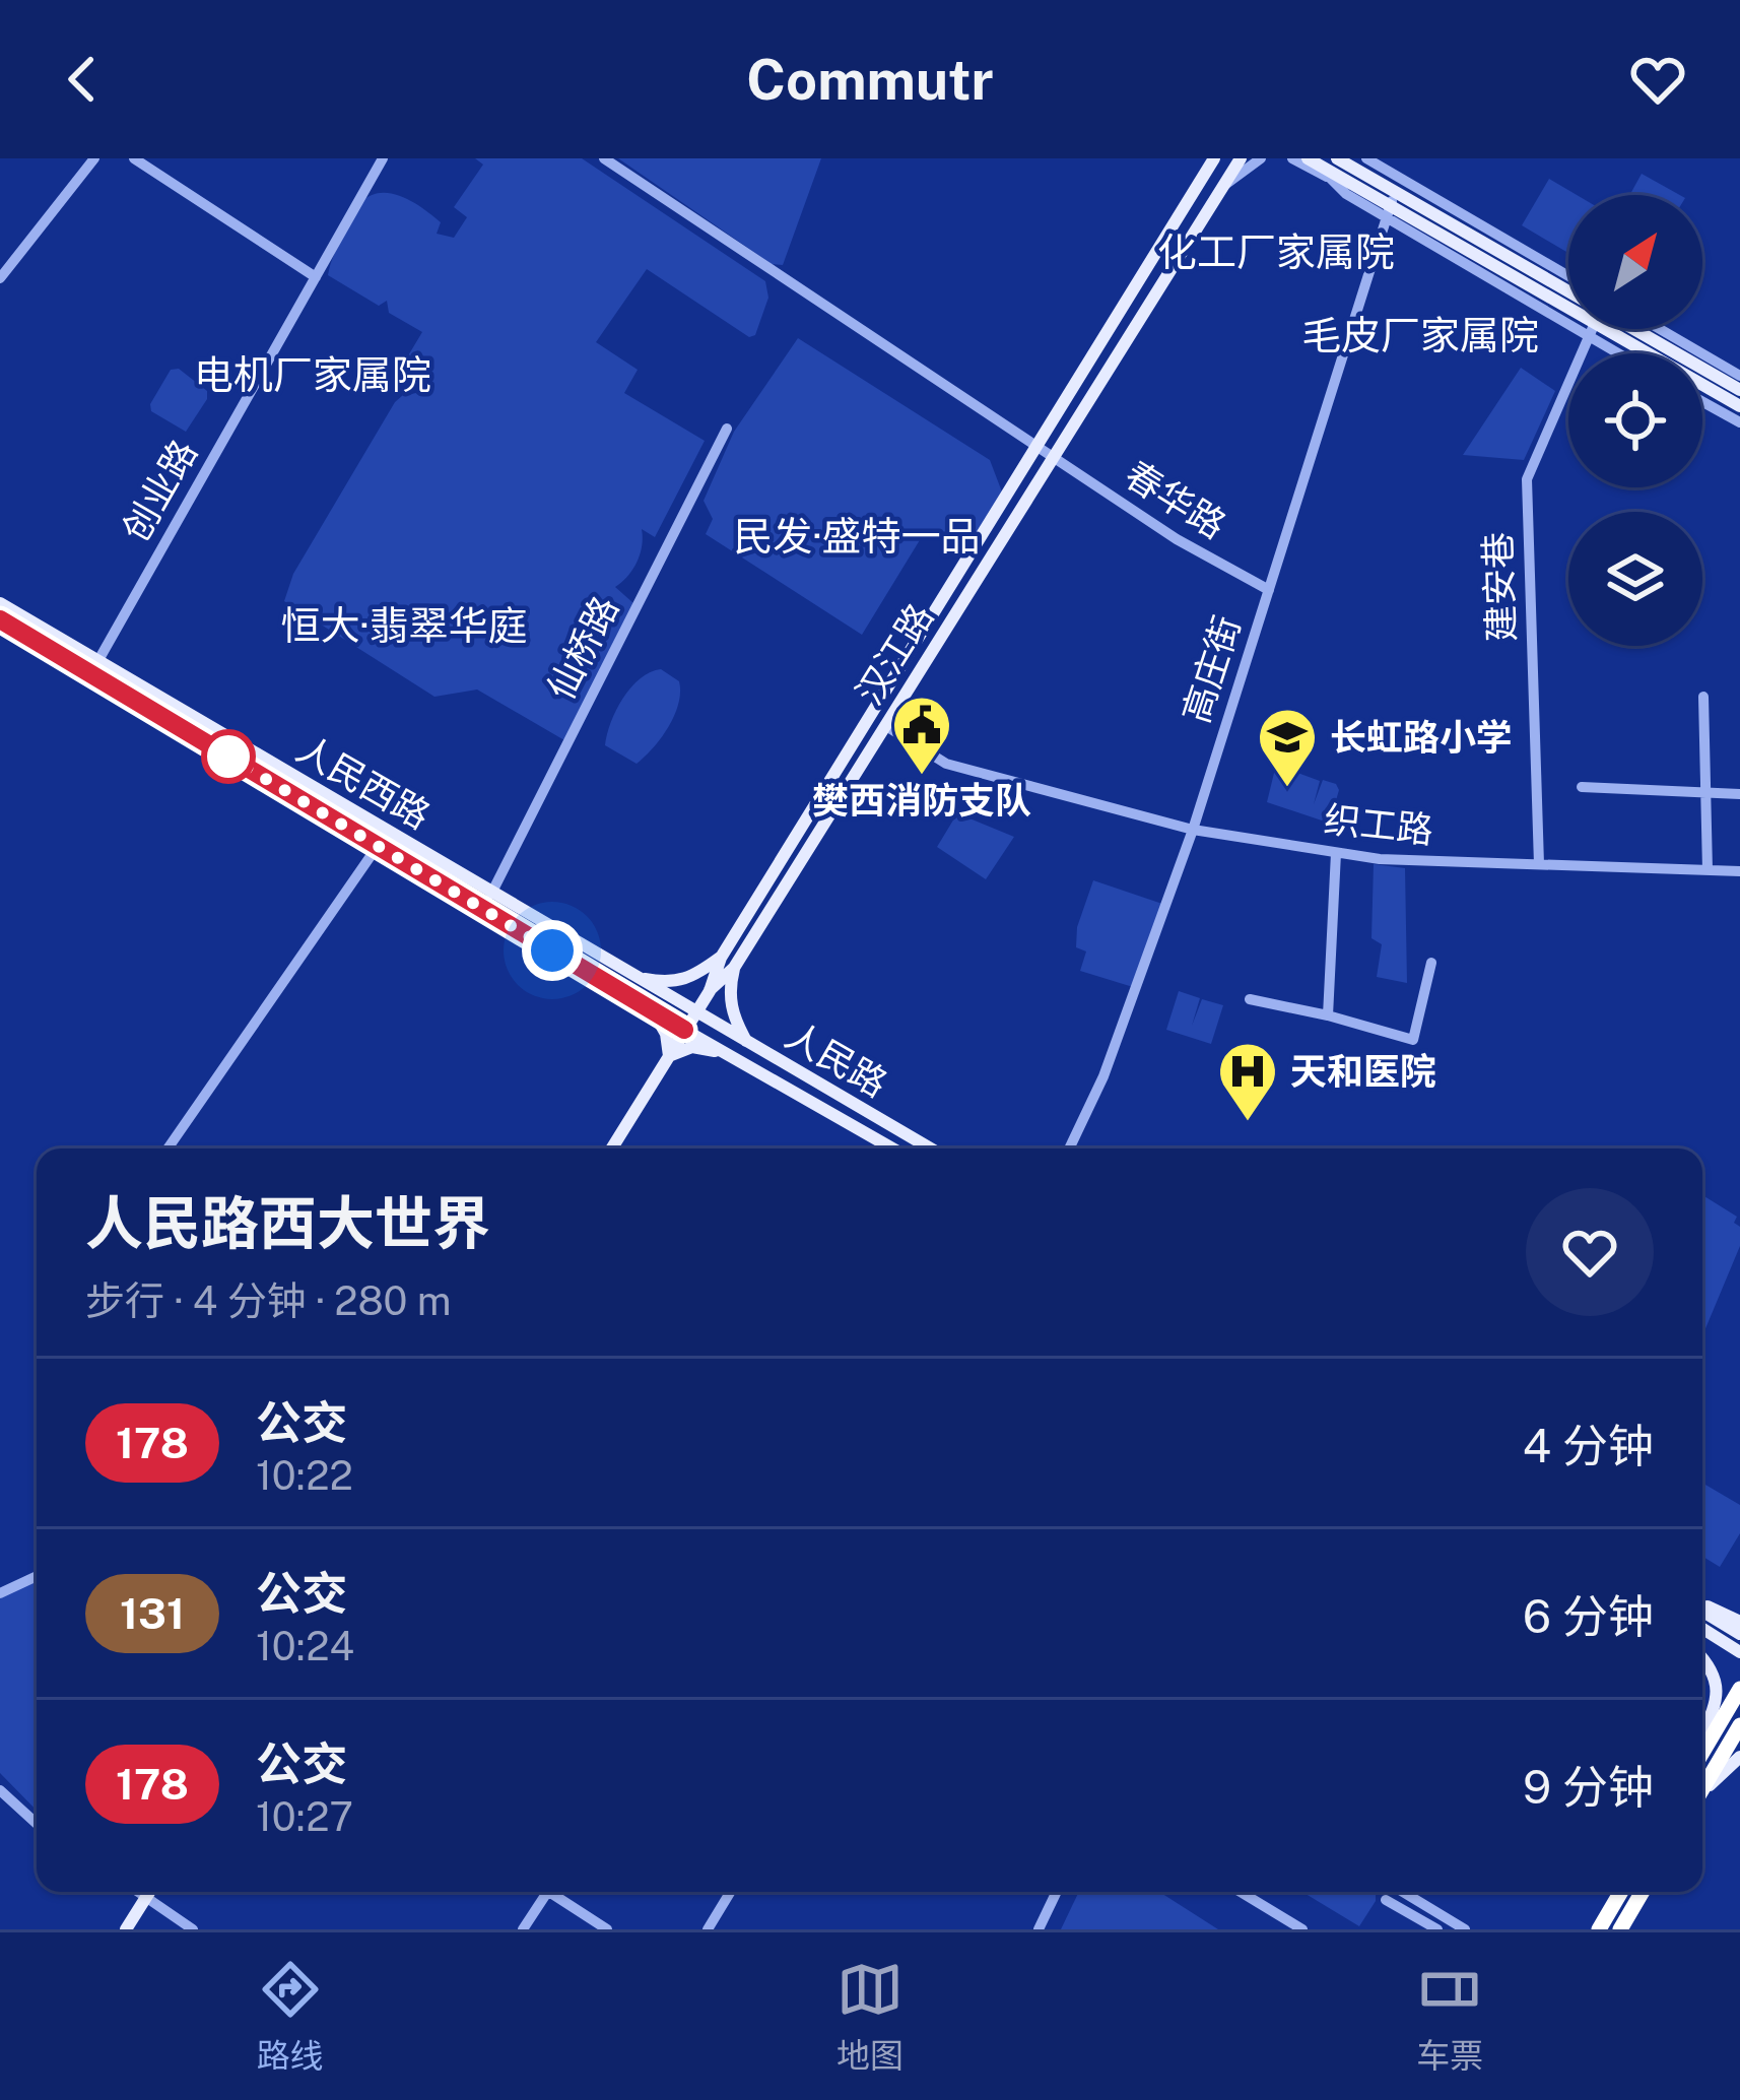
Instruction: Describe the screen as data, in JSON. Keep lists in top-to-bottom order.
{
  "streets": {
    "main road": ["汉江路", "人民西路", "人民路"],
    "street": [
      "创业路",
      "春华路",
      "建安巷",
      "仙桥路",
      "高庄街",
      "织工路"
    ]
  },
  "crossings": [
    ["创业路", "人民西路"],
    ["春华路", "汉江路"],
    ["春华路", "高庄街"],
    ["建安巷", "织工路"],
    ["仙桥路", "人民西路"],
    ["汉江路", "人民西路"],
    ["汉江路", "织工路"],
    ["汉江路", "人民路"],
    ["高庄街", "织工路"],
    ["人民西路", "人民路"]
  ],
  "districts": [
    "化工厂家属院",
    "毛皮厂家属院",
    "电机厂家属院",
    "民发·盛特一品",
    "恒大·翡翠华庭"
  ],
  "places": {
    "public building": ["樊西消防支队"],
    "school or university": ["长虹路小学"],
    "hospital": ["天和医院"]
  },
  "lines": ["bus line 178"],
  "north": "top right",
  "page": {
    "header": "Commutr",
    "heading": ["人民路西大世界", "步行 · 4 分钟 · 280 m"],
    "list": [
      {
        "mark": "178",
        "name": "公交",
        "note": "10:22",
        "value": "4 分钟"
      },
      {
        "mark": "131",
        "name": "公交",
        "note": "10:24",
        "value": "6 分钟"
      },
      {
        "mark": "178",
        "name": "公交",
        "note": "10:27",
        "value": "9 分钟"
      }
    ],
    "tabs": ["路线", "地图", "车票"]
  }
}
